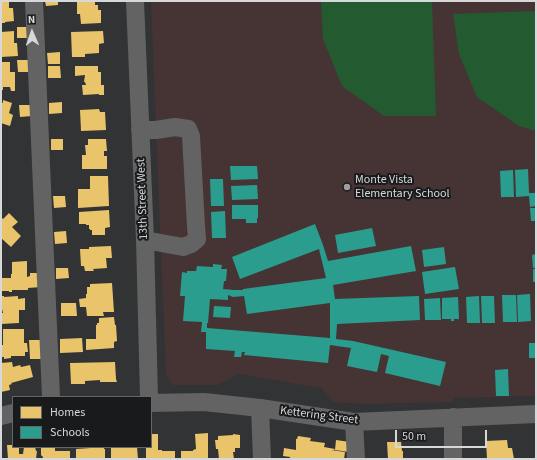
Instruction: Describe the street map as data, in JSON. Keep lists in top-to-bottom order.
{
  "streets": {
    "street": ["13th Street West", "Kettering Street"]
  },
  "places": ["Monte Vista Elementary School"],
  "legend": ["Homes", "Schools"],
  "scale_bar": "50 m",
  "north": "top"
}
